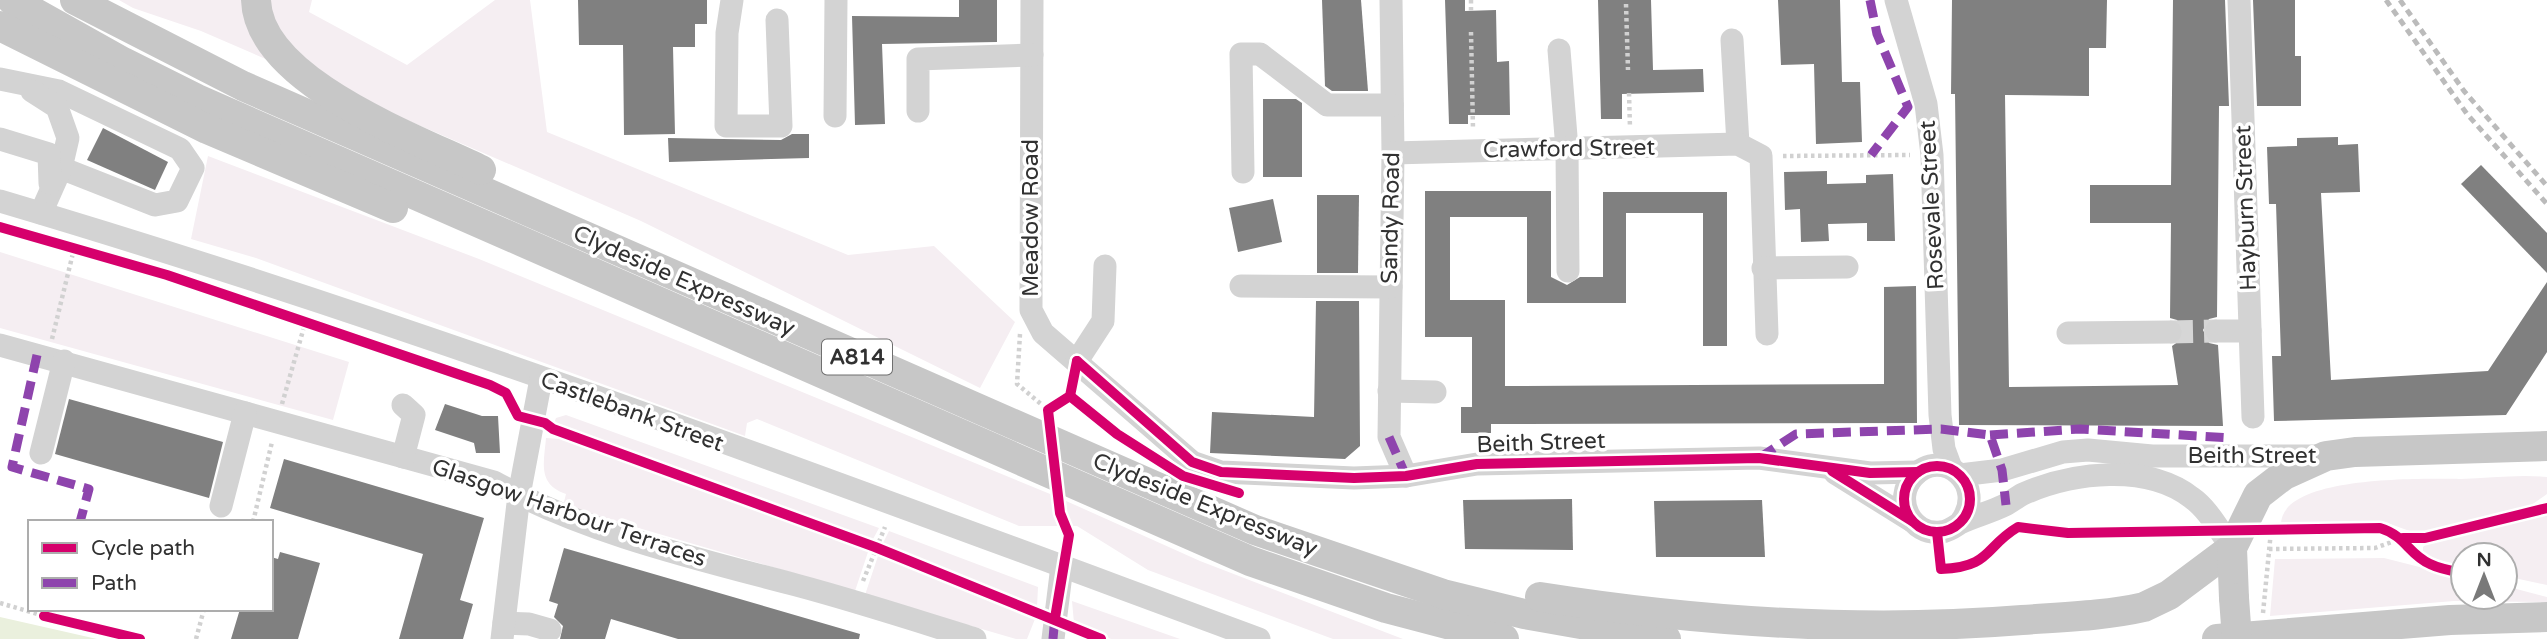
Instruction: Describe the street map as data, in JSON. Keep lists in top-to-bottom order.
{
  "streets": {
    "main road": ["Clydeside Expressway", "A814", "Beith Street"],
    "street": [
      "Crawford Street",
      "Rosevale Street",
      "Hayburn Street",
      "Meadow Road",
      "Sandy Road",
      "Castlebank Street",
      "Glasgow Harbour Terraces"
    ]
  },
  "crossings": [
    ["Crawford Street", "Sandy Road"],
    ["Rosevale Street", "Beith Street"],
    ["Meadow Road", "Beith Street"],
    ["Sandy Road", "Beith Street"]
  ],
  "legend": ["Cycle path", "Path"],
  "north": "top"
}
